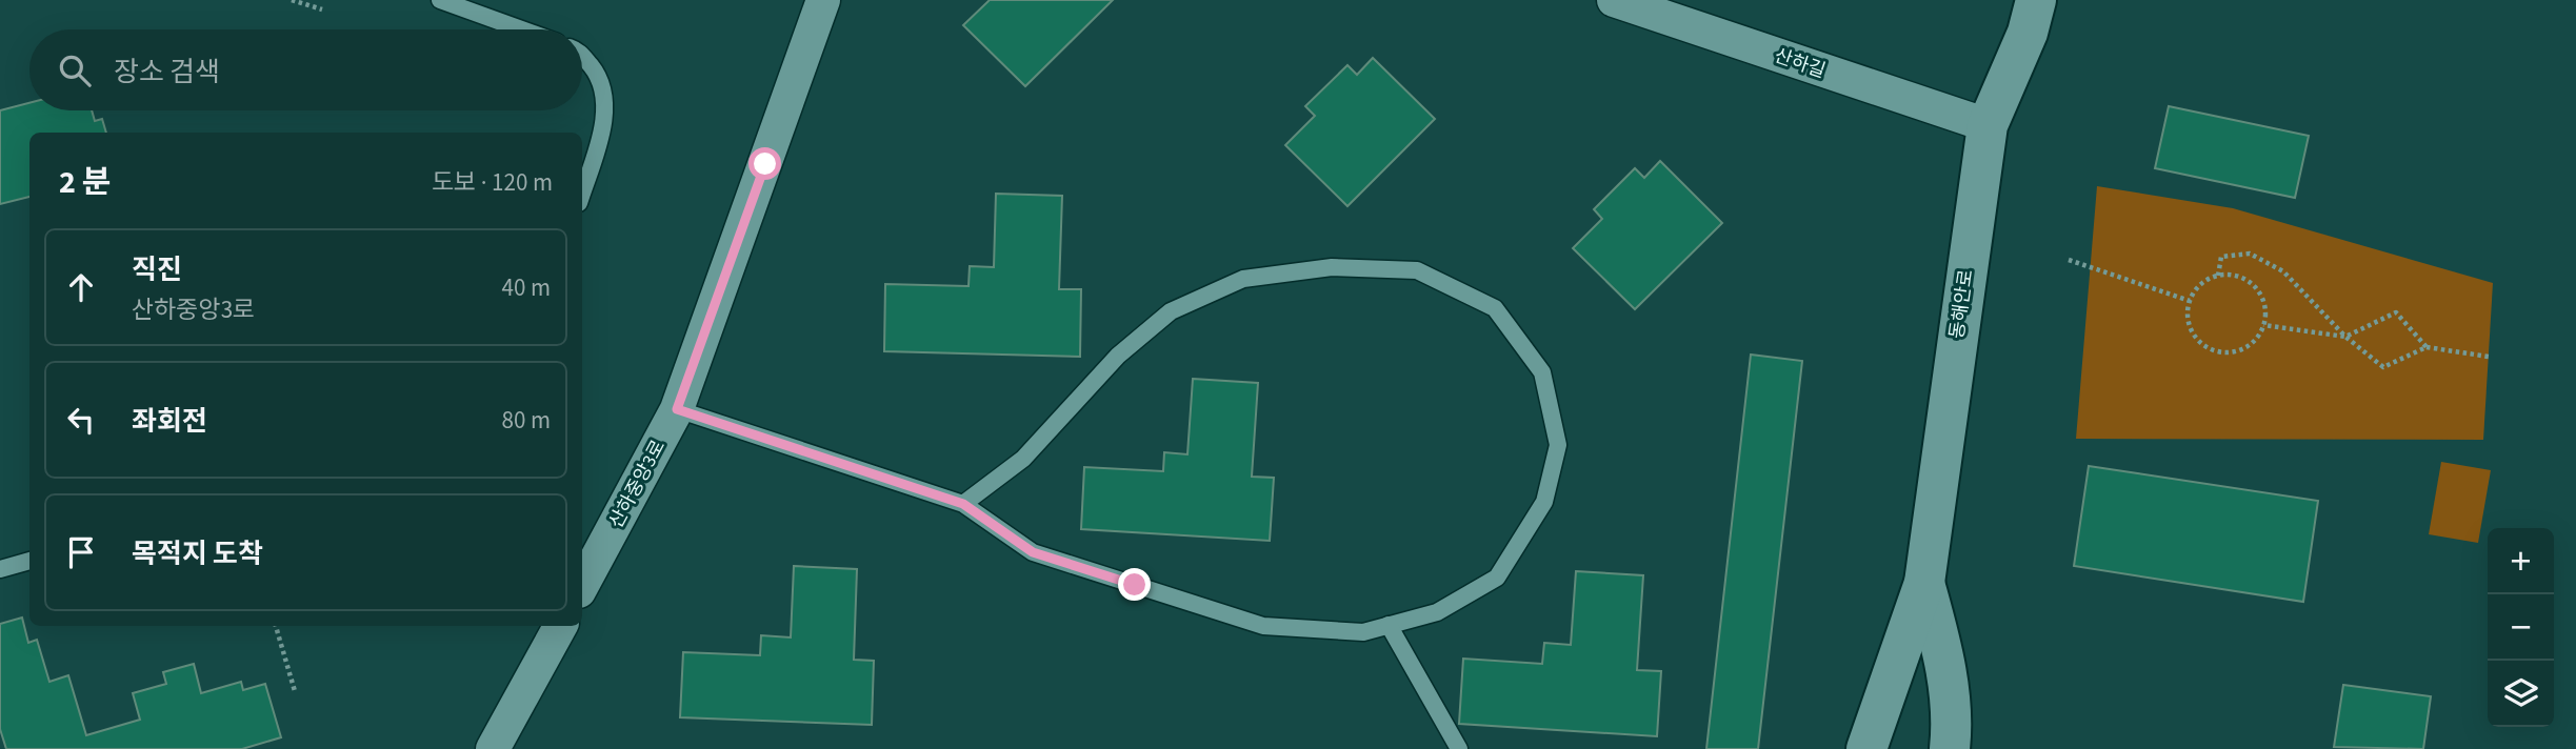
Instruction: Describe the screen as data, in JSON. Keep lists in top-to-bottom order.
{
  "streets": {
    "main road": ["동해안로"],
    "street": ["산하길", "산하중앙3로"]
  },
  "crossings": [
    ["산하길", "동해안로"]
  ],
  "page": {
    "search": "장소 검색",
    "heading": ["2 분", "도보 · 120 m"],
    "list": [
      ["직진", "산하중앙3로", "40 m"],
      ["좌회전", "80 m"],
      "목적지 도착"
    ],
    "map_buttons": ["+", "−"]
  }
}
